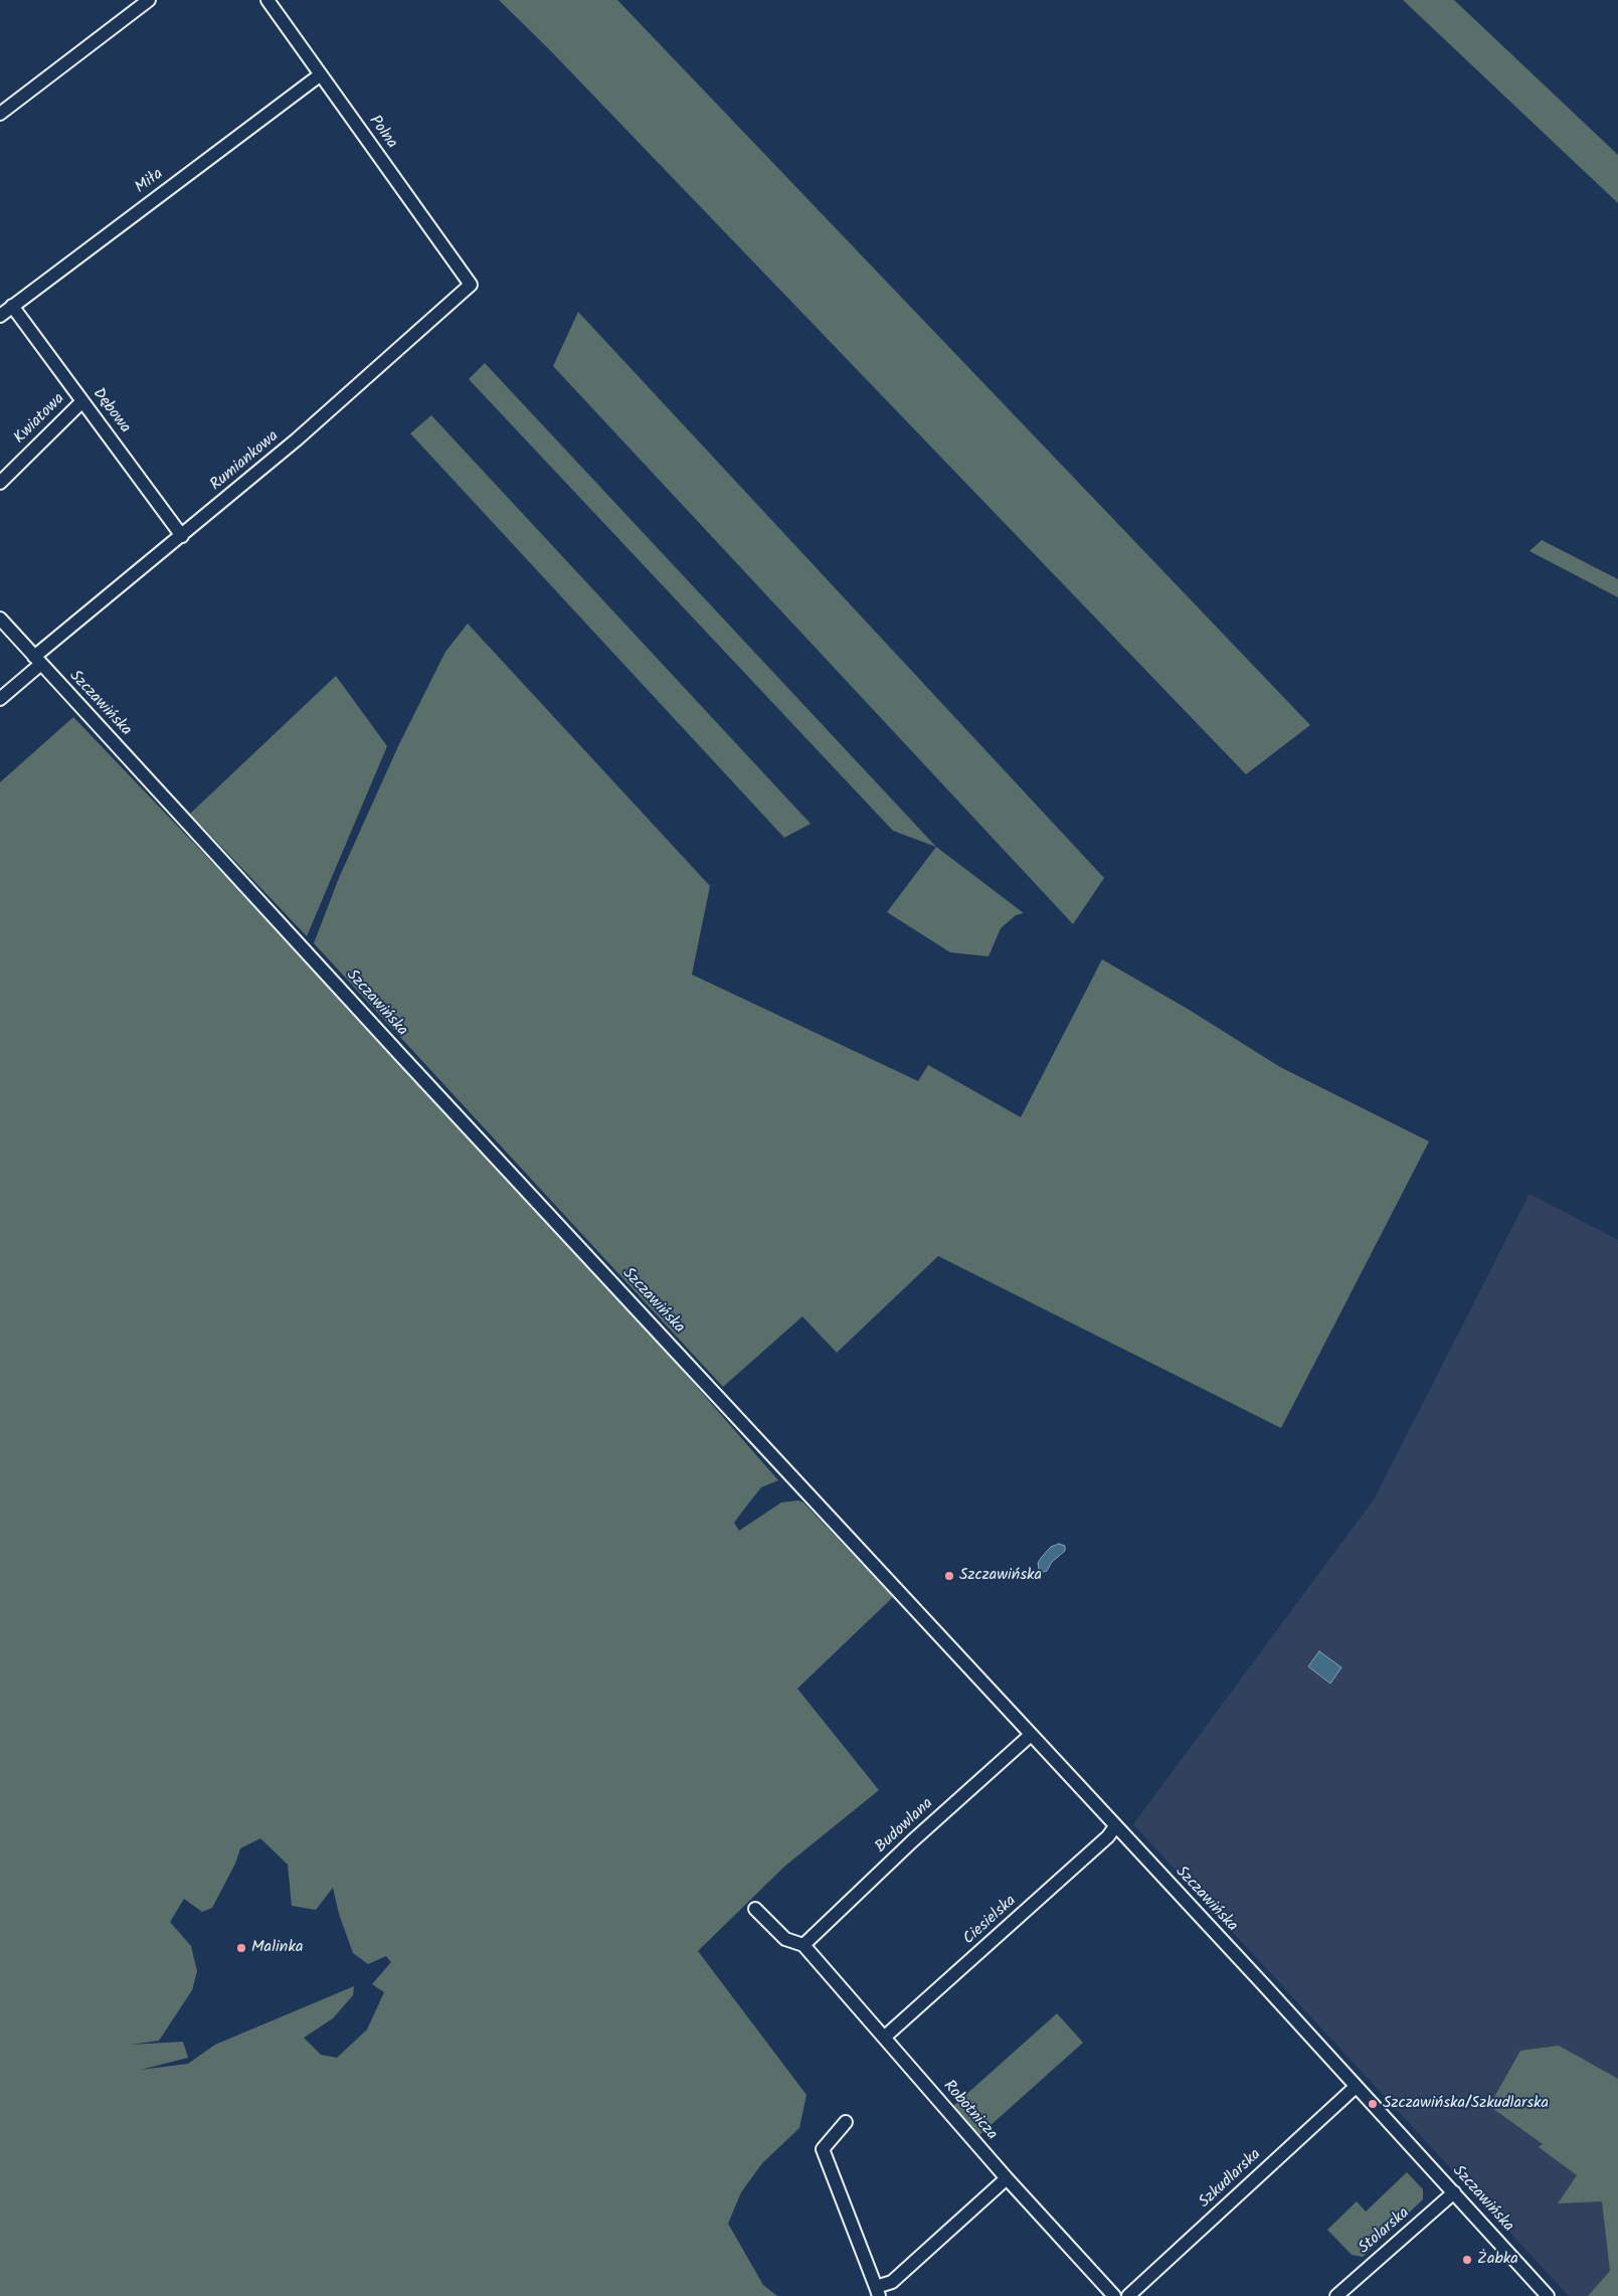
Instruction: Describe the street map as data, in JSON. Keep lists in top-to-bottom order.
{
  "streets": {
    "street": [
      "Polna",
      "Miła",
      "Dębowa",
      "Kwiatowa",
      "Rumiankowa",
      "Szczawińska",
      "Budowlana",
      "Ciesielska",
      "Robotnicza",
      "Szkudlarska",
      "Stolarska"
    ]
  },
  "crossings": [
    ["Polna", "Miła"],
    ["Polna", "Rumiankowa"],
    ["Miła", "Dębowa"],
    ["Dębowa", "Kwiatowa"],
    ["Dębowa", "Rumiankowa"],
    ["Rumiankowa", "Szczawińska"],
    ["Szczawińska", "Budowlana"],
    ["Szczawińska", "Ciesielska"],
    ["Szczawińska", "Szkudlarska"],
    ["Szczawińska", "Stolarska"],
    ["Budowlana", "Robotnicza"],
    ["Ciesielska", "Robotnicza"]
  ],
  "places": [
    "Szczawińska",
    "Malinka",
    "Szczawińska/Szkudlarska",
    "Żabka"
  ]
}
